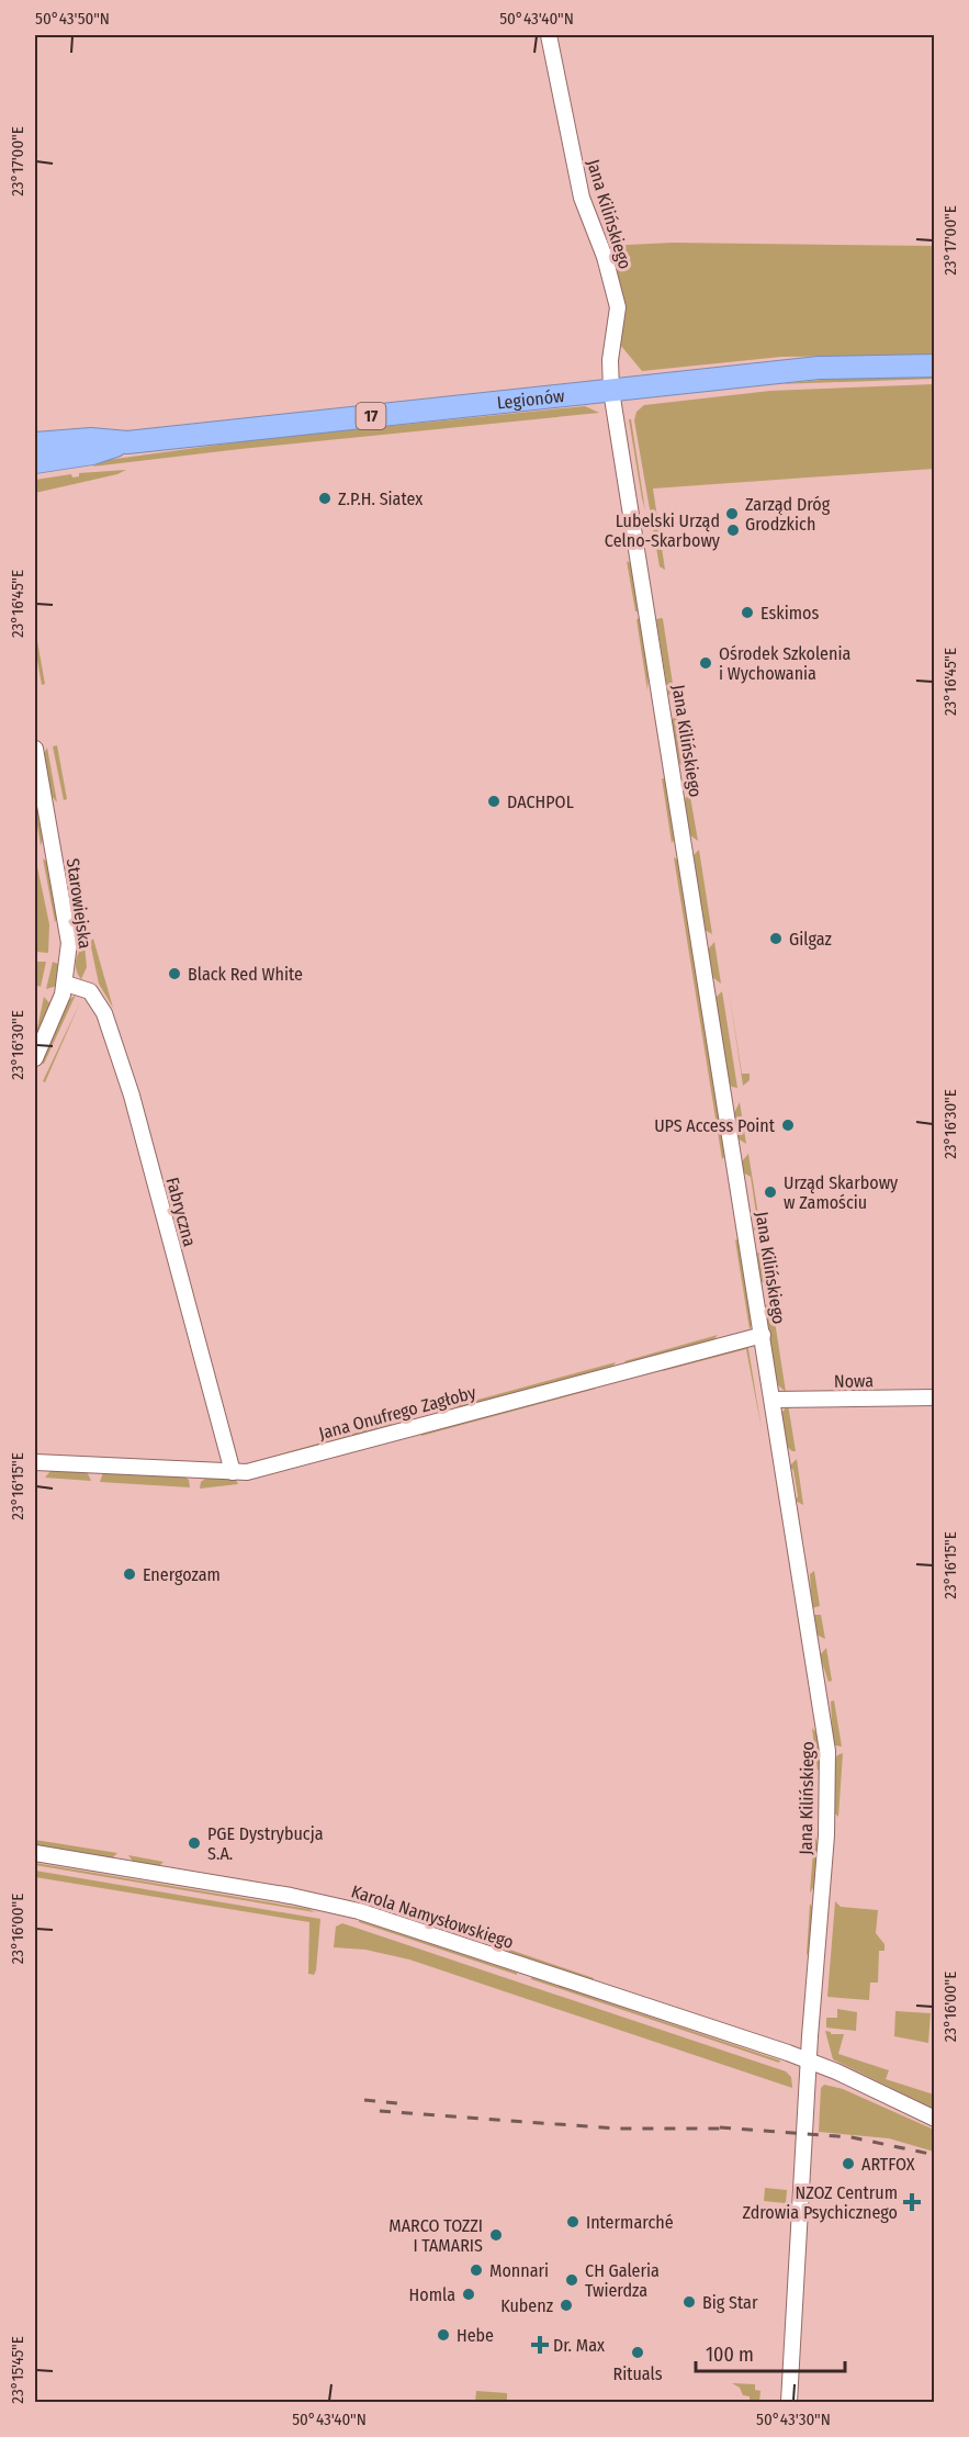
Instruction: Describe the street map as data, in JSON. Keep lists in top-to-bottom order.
{
  "streets": {
    "highway": ["Legionów", "17"],
    "street": [
      "Jana Kilińskiego",
      "Starowiejska",
      "Fabryczna",
      "Nowa",
      "Jana Onufrego Zagłoby",
      "Karola Namysłowskiego"
    ]
  },
  "crossings": [
    ["Jana Kilińskiego", "Legionów"],
    ["Jana Kilińskiego", "Nowa"],
    ["Jana Kilińskiego", "Jana Onufrego Zagłoby"],
    ["Jana Kilińskiego", "Karola Namysłowskiego"],
    ["Starowiejska", "Fabryczna"],
    ["Fabryczna", "Jana Onufrego Zagłoby"]
  ],
  "places": {
    "other": [
      "Z.P.H. Siatex",
      "Zarząd Dróg Grodzkich",
      "Lubelski Urząd Celno-Skarbowy",
      "Eskimos",
      "Ośrodek Szkolenia i Wychowania",
      "DACHPOL",
      "Gilgaz",
      "Black Red White",
      "UPS Access Point",
      "Urząd Skarbowy w Zamościu",
      "Energozam",
      "PGE Dystrybucja S.A.",
      "ARTFOX",
      "Intermarché",
      "MARCO TOZZI I TAMARIS",
      "Monnari",
      "CH Galeria Twierdza",
      "Homla",
      "Big Star",
      "Kubenz",
      "Hebe",
      "Rituals"
    ],
    "health": ["NZOZ Centrum Zdrowia Psychicznego", "Dr. Max"]
  },
  "scale_bar": "100 m",
  "coordinates": [
    "50°43'50\"N",
    "50°43'40\"N",
    "23°17'00\"E",
    "23°16'45\"E",
    "23°16'30\"E",
    "23°16'15\"E",
    "23°16'00\"E",
    "23°15'45\"E",
    "50°43'30\"N"
  ]
}
